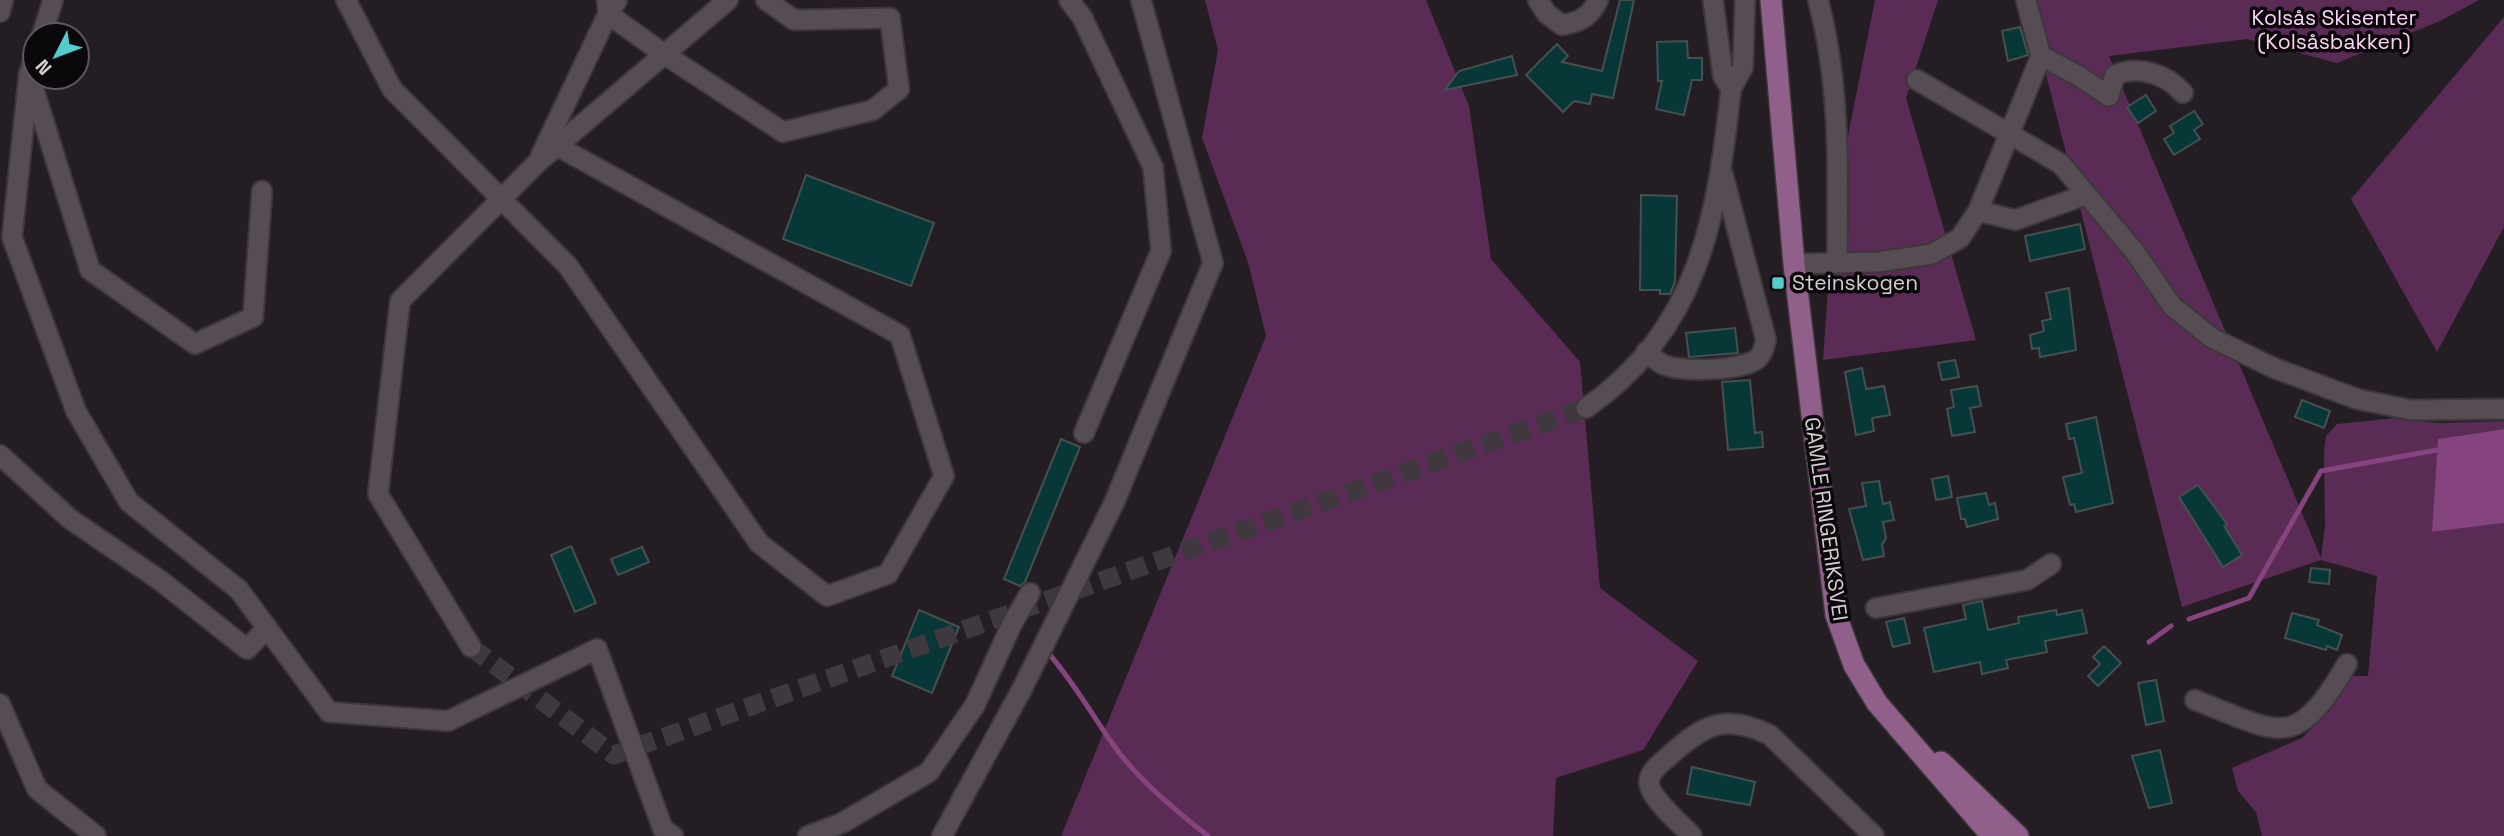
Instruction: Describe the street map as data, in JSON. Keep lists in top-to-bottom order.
{
  "streets": {
    "main road": ["GAMLE RINGERIKSVEI"]
  },
  "parks": ["Kolsås Skisenter (Kolsåsbakken)"],
  "places": {
    "transit": ["Steinskogen"]
  },
  "north": "bottom left"
}
